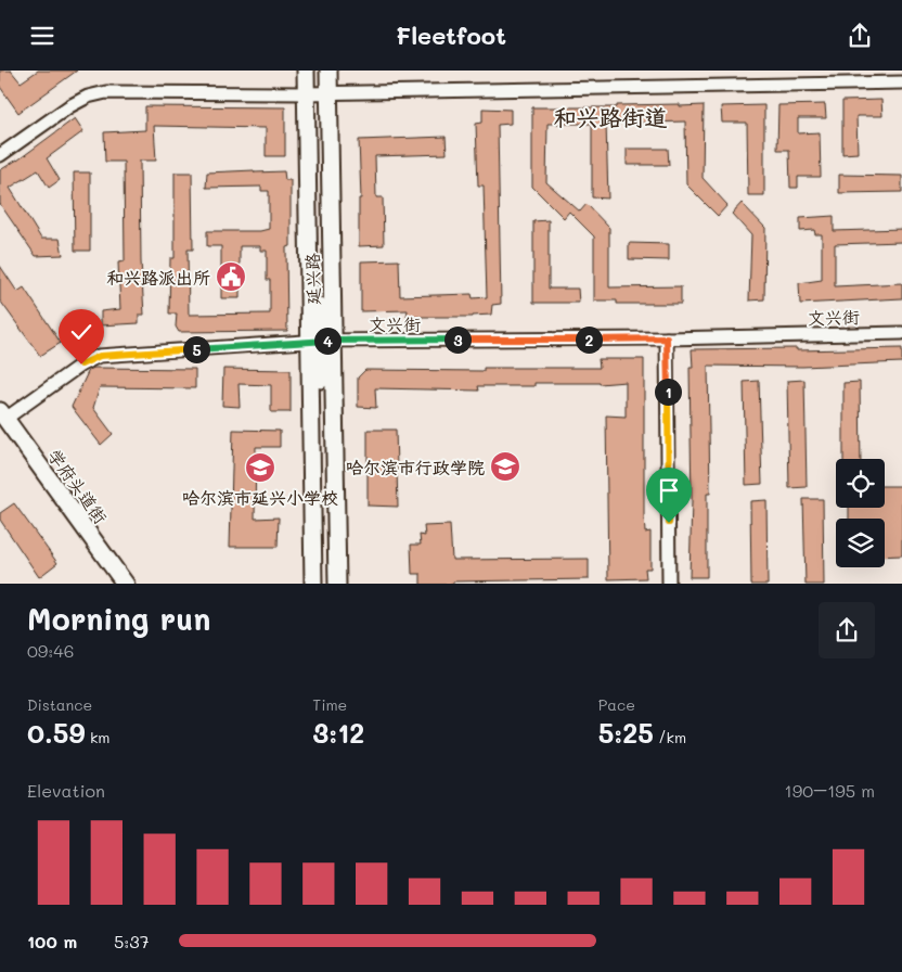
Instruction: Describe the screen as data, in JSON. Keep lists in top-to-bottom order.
{
  "streets": {
    "main road": ["延兴路", "学府头道街"],
    "street": ["文兴街"]
  },
  "crossings": [
    ["延兴路", "文兴街"],
    ["文兴街", "学府头道街"]
  ],
  "districts": ["和兴路街道"],
  "places": {
    "public building": ["和兴路派出所"],
    "school or university": ["哈尔滨市行政学院", "哈尔滨市延兴小学校"]
  },
  "page": {
    "header": "Fleetfoot",
    "pins": [
      "2",
      "3",
      "4",
      "5",
      "1"
    ],
    "heading": ["Morning run", "09:46"],
    "stats": [
      ["Distance", "0.59 km"],
      ["Time", "3:12"],
      ["Pace", "5:25 /km"]
    ],
    "chart": ["Elevation", "190–195 m"],
    "list": [
      {
        "name": "100 m",
        "note": "5:37"
      }
    ]
  }
}
